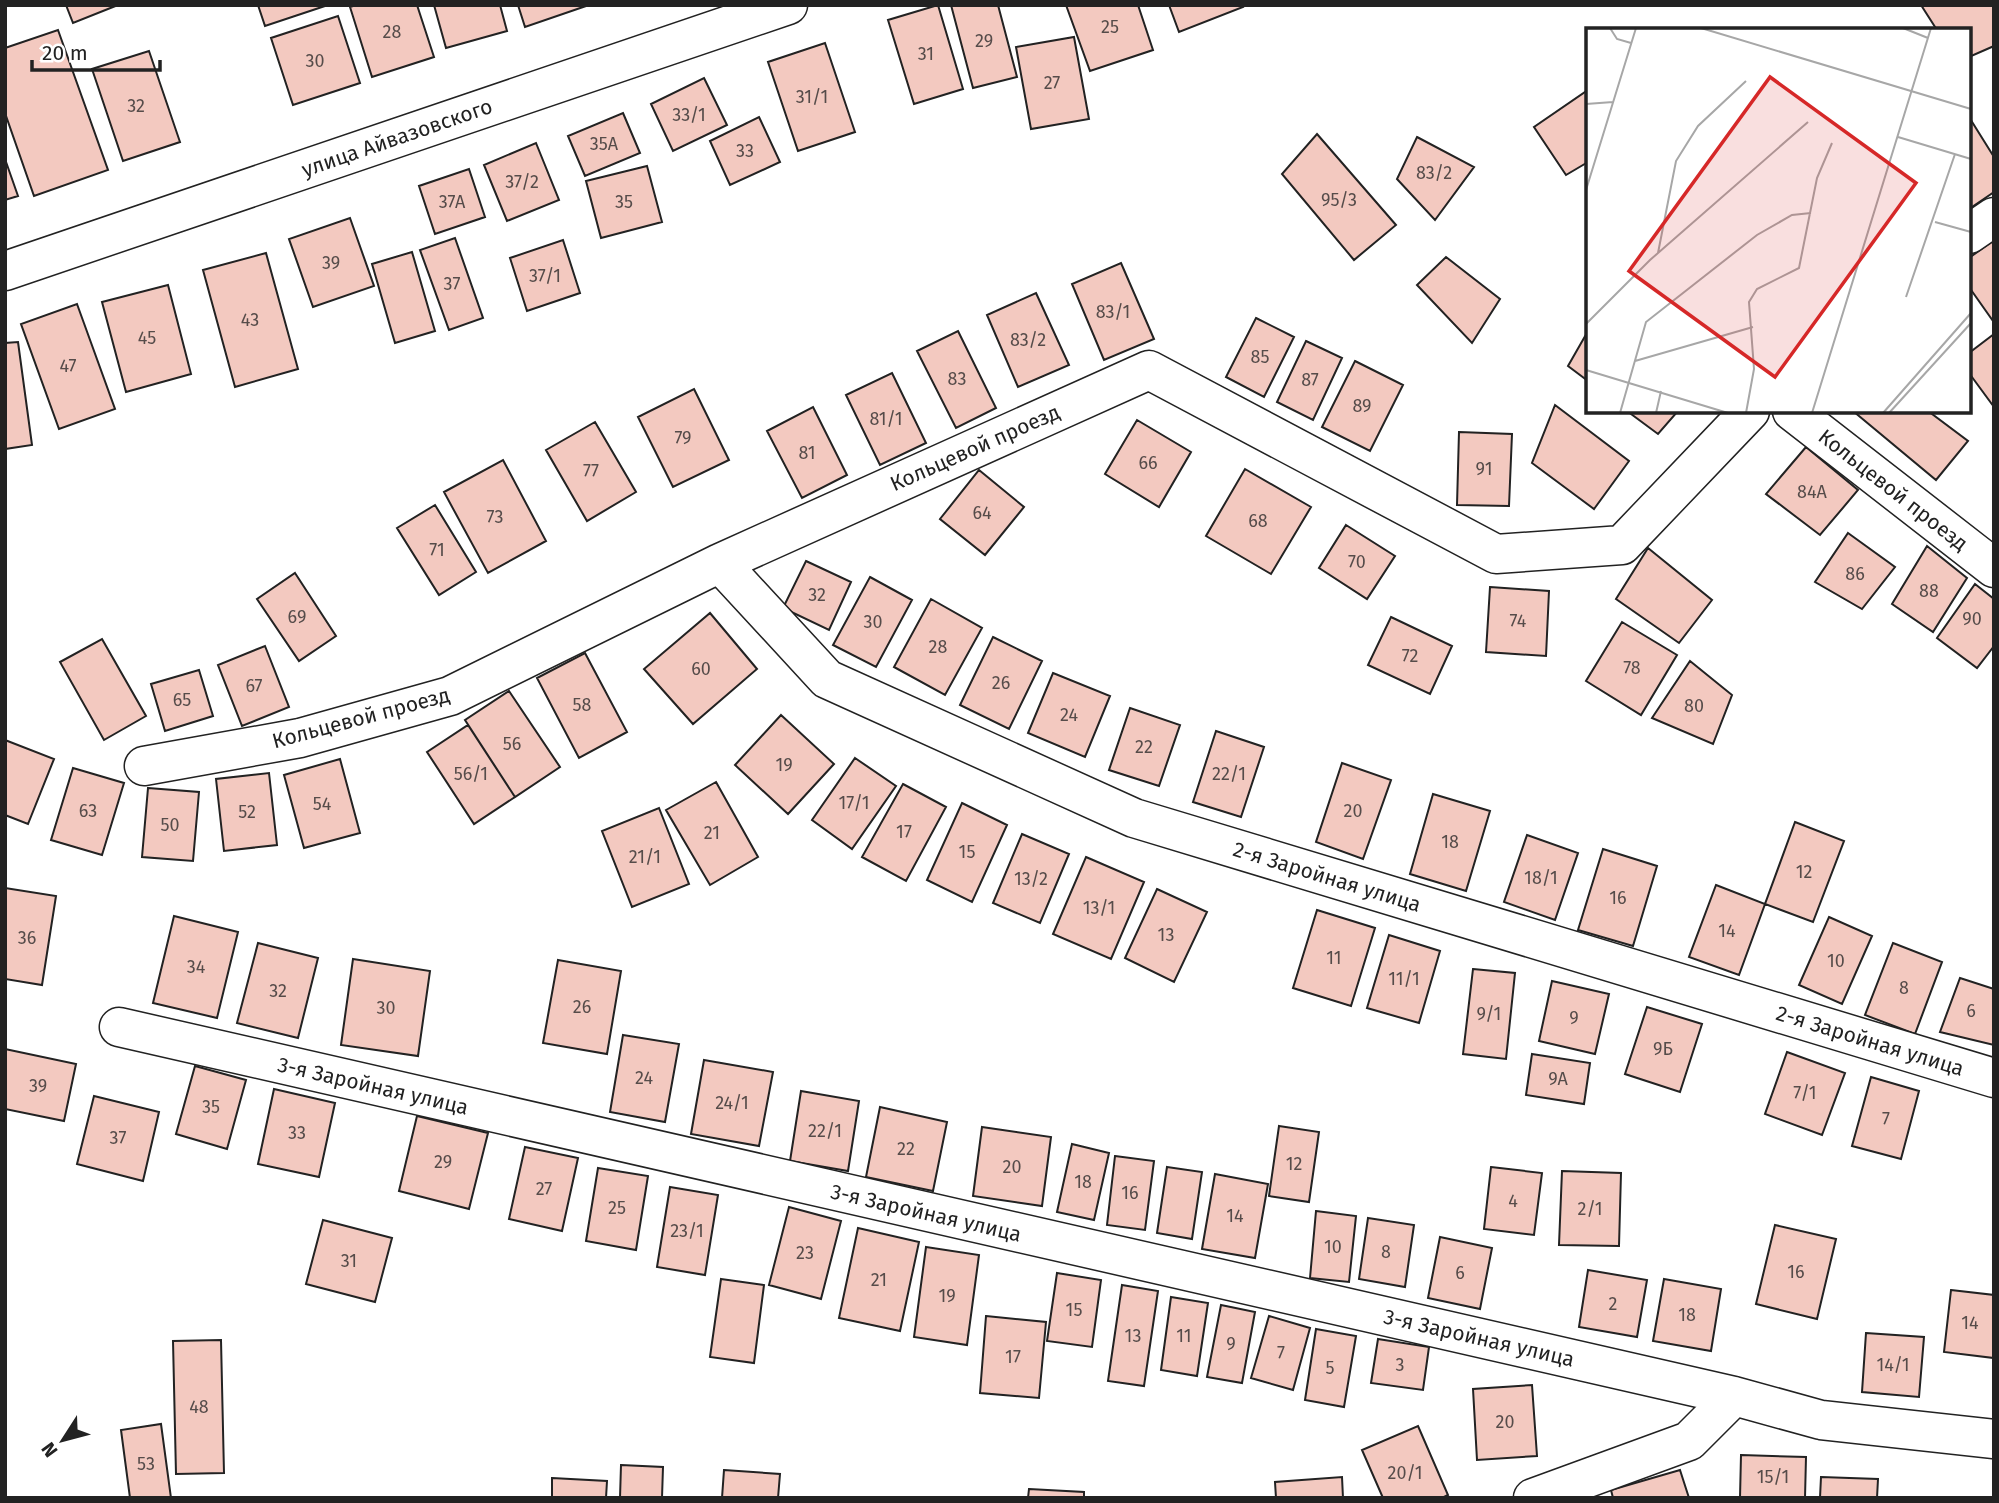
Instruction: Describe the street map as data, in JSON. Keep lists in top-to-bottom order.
{
  "streets": {
    "street": [
      "улица Айвазовского",
      "Кольцевой проезд",
      "2-я Заройная улица",
      "3-я Заройная улица"
    ]
  },
  "crossings": [
    ["Кольцевой проезд", "2-я Заройная улица"]
  ],
  "house_numbers": [
    "25",
    "28",
    "29",
    "31",
    "30",
    "27",
    "31/1",
    "32",
    "33/1",
    "35А",
    "33",
    "83/2",
    "37/2",
    "95/3",
    "37А",
    "35",
    "39",
    "37/1",
    "37",
    "83/1",
    "43",
    "45",
    "83/2",
    "85",
    "47",
    "83",
    "87",
    "89",
    "81/1",
    "79",
    "81",
    "66",
    "91",
    "77",
    "84А",
    "64",
    "73",
    "68",
    "71",
    "70",
    "86",
    "88",
    "32",
    "69",
    "90",
    "74",
    "30",
    "28",
    "72",
    "78",
    "60",
    "26",
    "67",
    "65",
    "58",
    "80",
    "24",
    "56",
    "22",
    "19",
    "56/1",
    "22/1",
    "17/1",
    "54",
    "63",
    "20",
    "52",
    "50",
    "17",
    "21",
    "18",
    "15",
    "21/1",
    "12",
    "18/1",
    "13/2",
    "16",
    "13/1",
    "14",
    "13",
    "36",
    "11",
    "10",
    "34",
    "11/1",
    "8",
    "32",
    "26",
    "30",
    "6",
    "9/1",
    "9",
    "9Б",
    "24",
    "9А",
    "39",
    "7/1",
    "24/1",
    "35",
    "7",
    "22/1",
    "33",
    "37",
    "22",
    "29",
    "12",
    "20",
    "18",
    "27",
    "16",
    "4",
    "25",
    "2/1",
    "14",
    "23/1",
    "10",
    "8",
    "23",
    "31",
    "16",
    "6",
    "21",
    "19",
    "2",
    "15",
    "18",
    "14",
    "13",
    "11",
    "9",
    "7",
    "17",
    "3",
    "14/1",
    "5",
    "48",
    "20",
    "53",
    "20/1",
    "15/1"
  ],
  "scale_bar": "20 m",
  "north": "bottom left"
}
